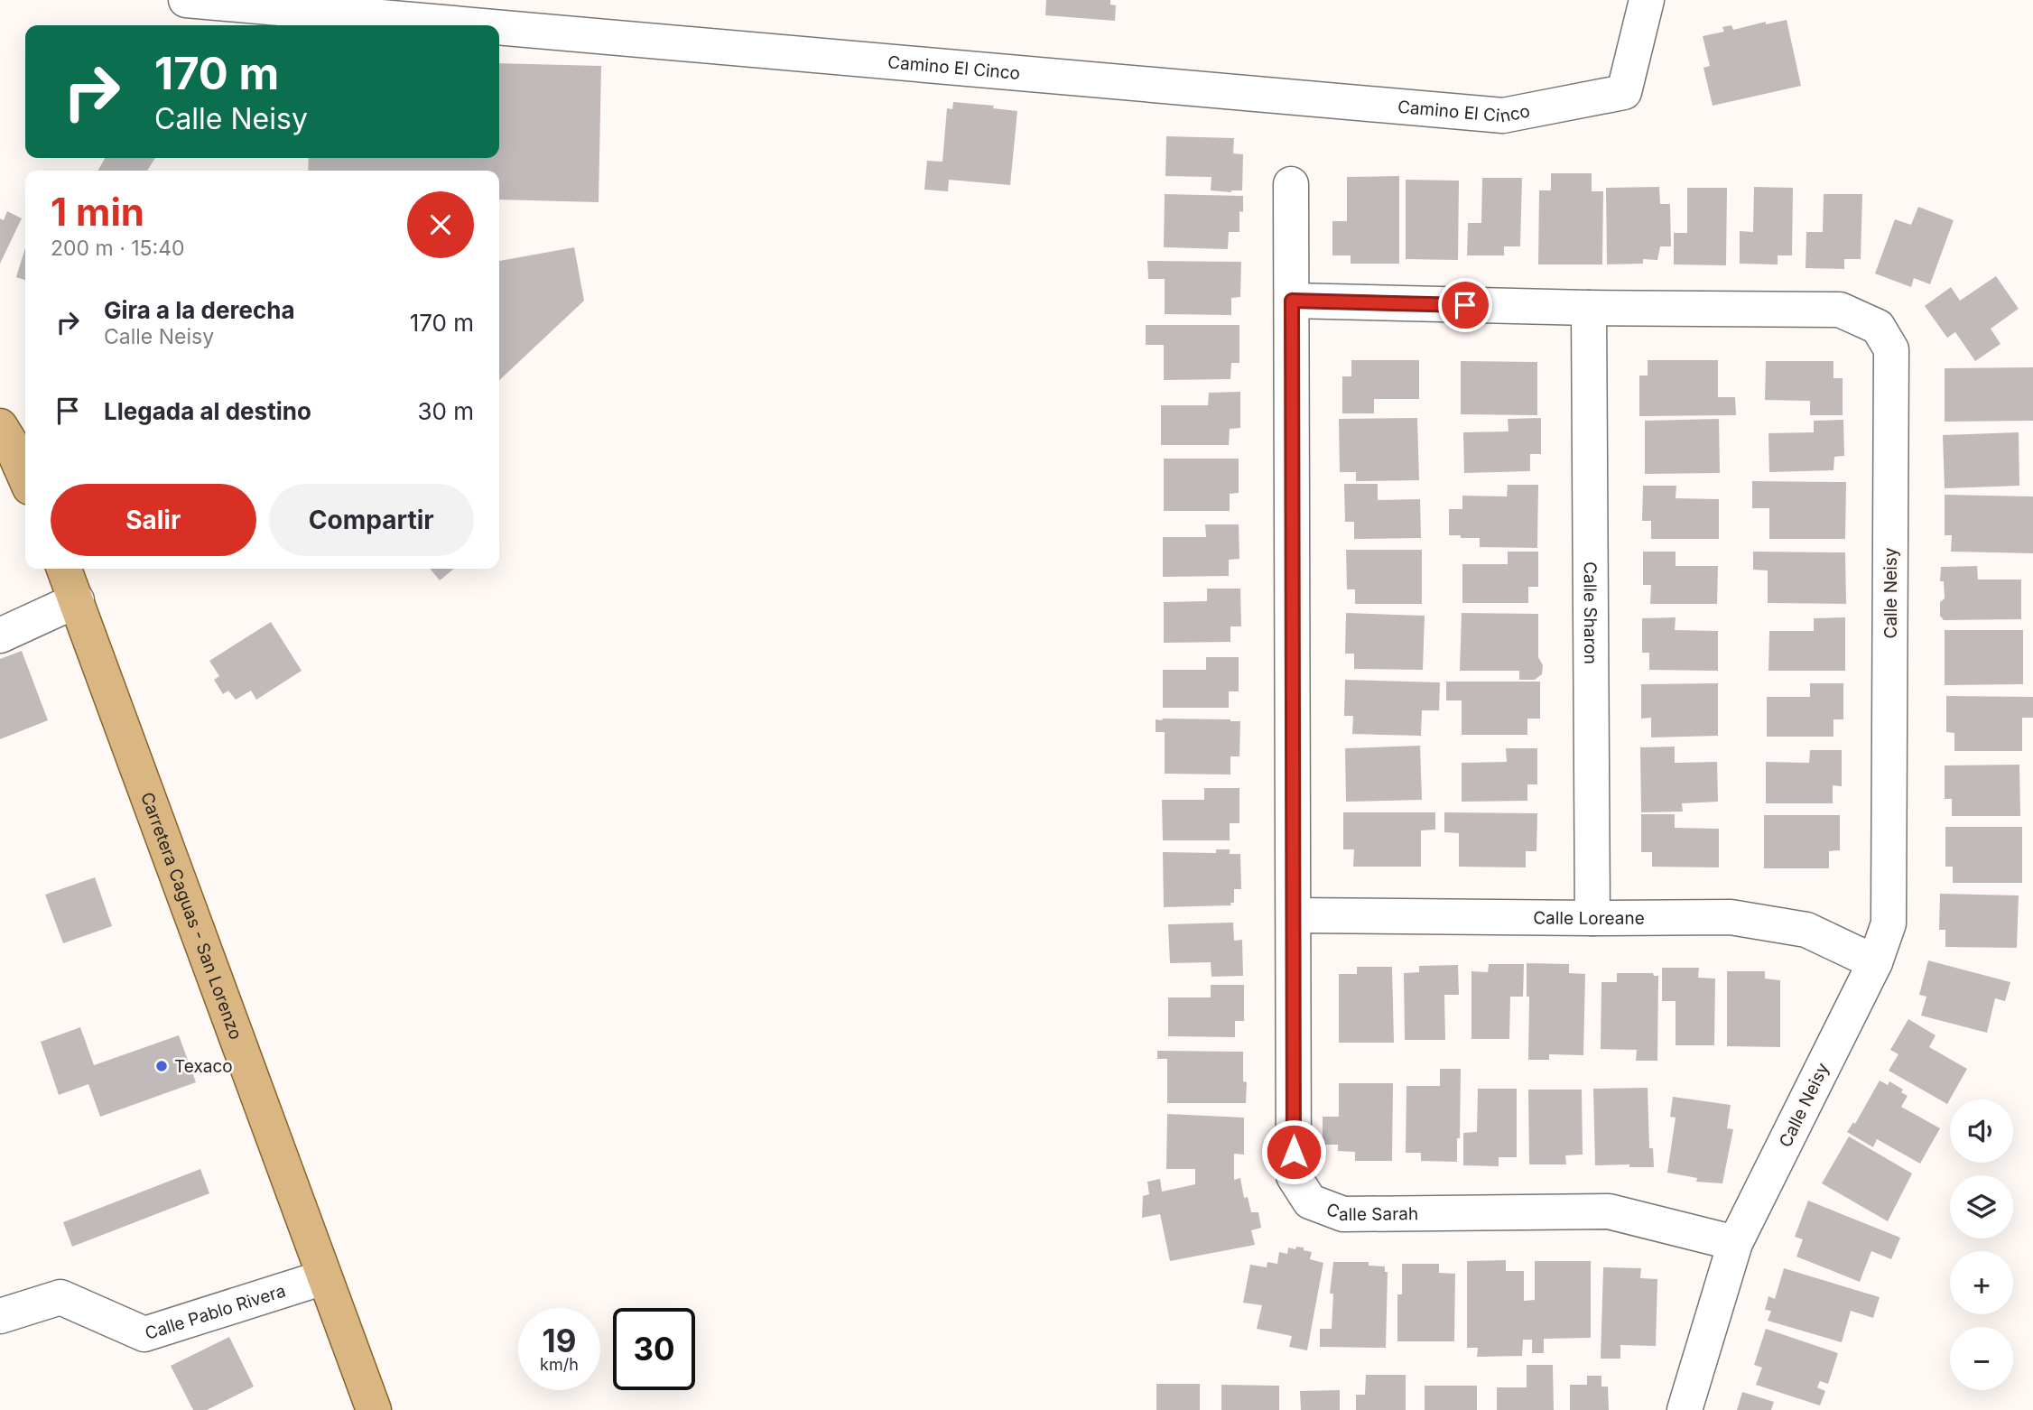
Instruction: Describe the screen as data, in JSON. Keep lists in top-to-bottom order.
{
  "streets": {
    "main road": ["Carretera Caguas - San Lorenzo"],
    "street": [
      "Camino El Cinco",
      "Calle Neisy",
      "Calle Sharon",
      "Calle Loreane",
      "Calle Sarah",
      "Calle Pablo Rivera"
    ]
  },
  "crossings": [
    ["Calle Neisy", "Calle Sharon"],
    ["Calle Neisy", "Calle Loreane"],
    ["Calle Neisy", "Calle Sarah"],
    ["Calle Sharon", "Calle Loreane"],
    ["Carretera Caguas - San Lorenzo", "Calle Pablo Rivera"],
    ["Calle Loreane", "Calle Sarah"]
  ],
  "places": ["Texaco"],
  "page": {
    "turn": ["170 m", "Calle Neisy"],
    "heading": ["1 min", "200 m · 15:40"],
    "list": [
      {
        "name": "Gira a la derecha",
        "note": "Calle Neisy",
        "value": "170 m"
      },
      {
        "name": "Llegada al destino",
        "value": "30 m"
      }
    ],
    "buttons": ["Salir", "Compartir"],
    "map_buttons": ["+", "−"],
    "speed": "19 km/h",
    "limit": "30"
  }
}
